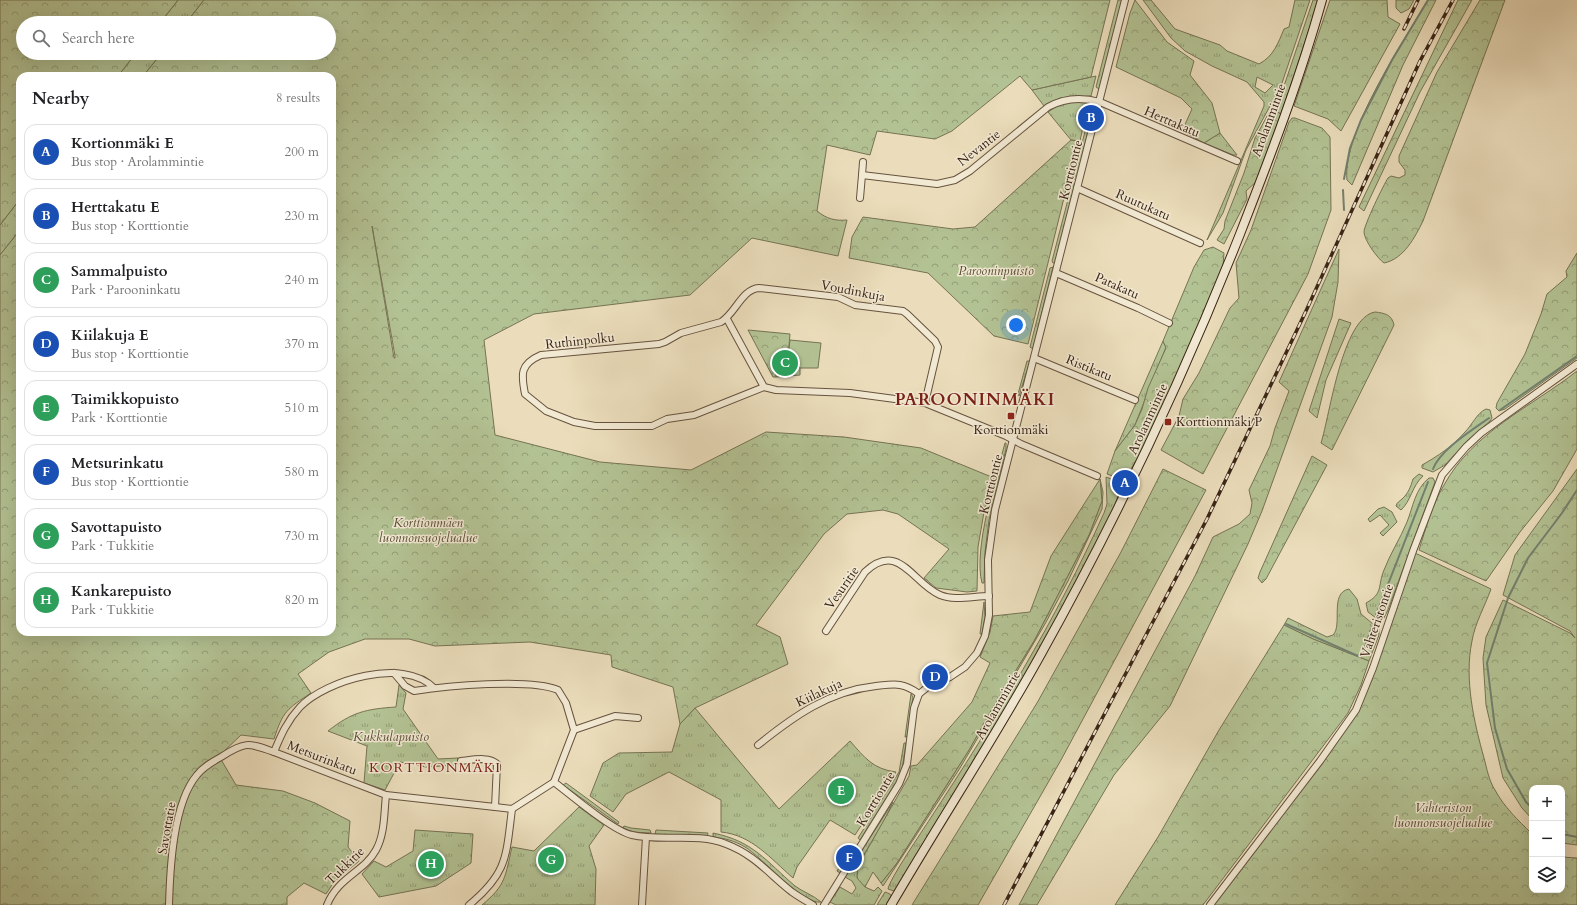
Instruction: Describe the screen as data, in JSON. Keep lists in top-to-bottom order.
{
  "streets": {
    "street": [
      "Arolammintie",
      "Herttakatu",
      "Nevantie",
      "Korttiontie",
      "Ruutukatu",
      "Patakatu",
      "Voudinkuja",
      "Ruthinpolku",
      "Ristikatu",
      "Vesuritie",
      "Vahteristontie",
      "Kiilakuja",
      "Metsurinkatu",
      "Savottatie",
      "Tukkitie"
    ]
  },
  "crossings": [
    ["Herttakatu", "Nevantie"],
    ["Herttakatu", "Korttiontie"],
    ["Nevantie", "Korttiontie"],
    ["Korttiontie", "Ruutukatu"],
    ["Korttiontie", "Patakatu"],
    ["Korttiontie", "Ristikatu"],
    ["Korttiontie", "Vesuritie"],
    ["Korttiontie", "Kiilakuja"],
    ["Voudinkuja", "Ruthinpolku"],
    ["Metsurinkatu", "Savottatie"],
    ["Metsurinkatu", "Tukkitie"]
  ],
  "districts": ["PAROONINMÄKI", "KORTTIONMÄKI"],
  "parks": [
    "Parooninpuisto",
    "Korttionmäen luonnonsuojelualue",
    "Kukkulapuisto",
    "Vahteriston luonnonsuojelualue"
  ],
  "places": {
    "transit": ["Korttionmäki", "Korttionmäki P"]
  },
  "page": {
    "search": "Search here",
    "heading": ["Nearby", "8 results"],
    "pins": [
      "B",
      "C",
      "A",
      "D",
      "E",
      "F",
      "G",
      "H"
    ],
    "list": [
      {
        "mark": "A",
        "name": "Kortionmäki E",
        "note": "Bus stop · Arolammintie",
        "value": "200 m"
      },
      {
        "mark": "B",
        "name": "Herttakatu E",
        "note": "Bus stop · Korttiontie",
        "value": "230 m"
      },
      {
        "mark": "C",
        "name": "Sammalpuisto",
        "note": "Park · Parooninkatu",
        "value": "240 m"
      },
      {
        "mark": "D",
        "name": "Kiilakuja E",
        "note": "Bus stop · Korttiontie",
        "value": "370 m"
      },
      {
        "mark": "E",
        "name": "Taimikkopuisto",
        "note": "Park · Korttiontie",
        "value": "510 m"
      },
      {
        "mark": "F",
        "name": "Metsurinkatu",
        "note": "Bus stop · Korttiontie",
        "value": "580 m"
      },
      {
        "mark": "G",
        "name": "Savottapuisto",
        "note": "Park · Tukkitie",
        "value": "730 m"
      },
      {
        "mark": "H",
        "name": "Kankarepuisto",
        "note": "Park · Tukkitie",
        "value": "820 m"
      }
    ],
    "map_buttons": ["+", "−"]
  }
}
